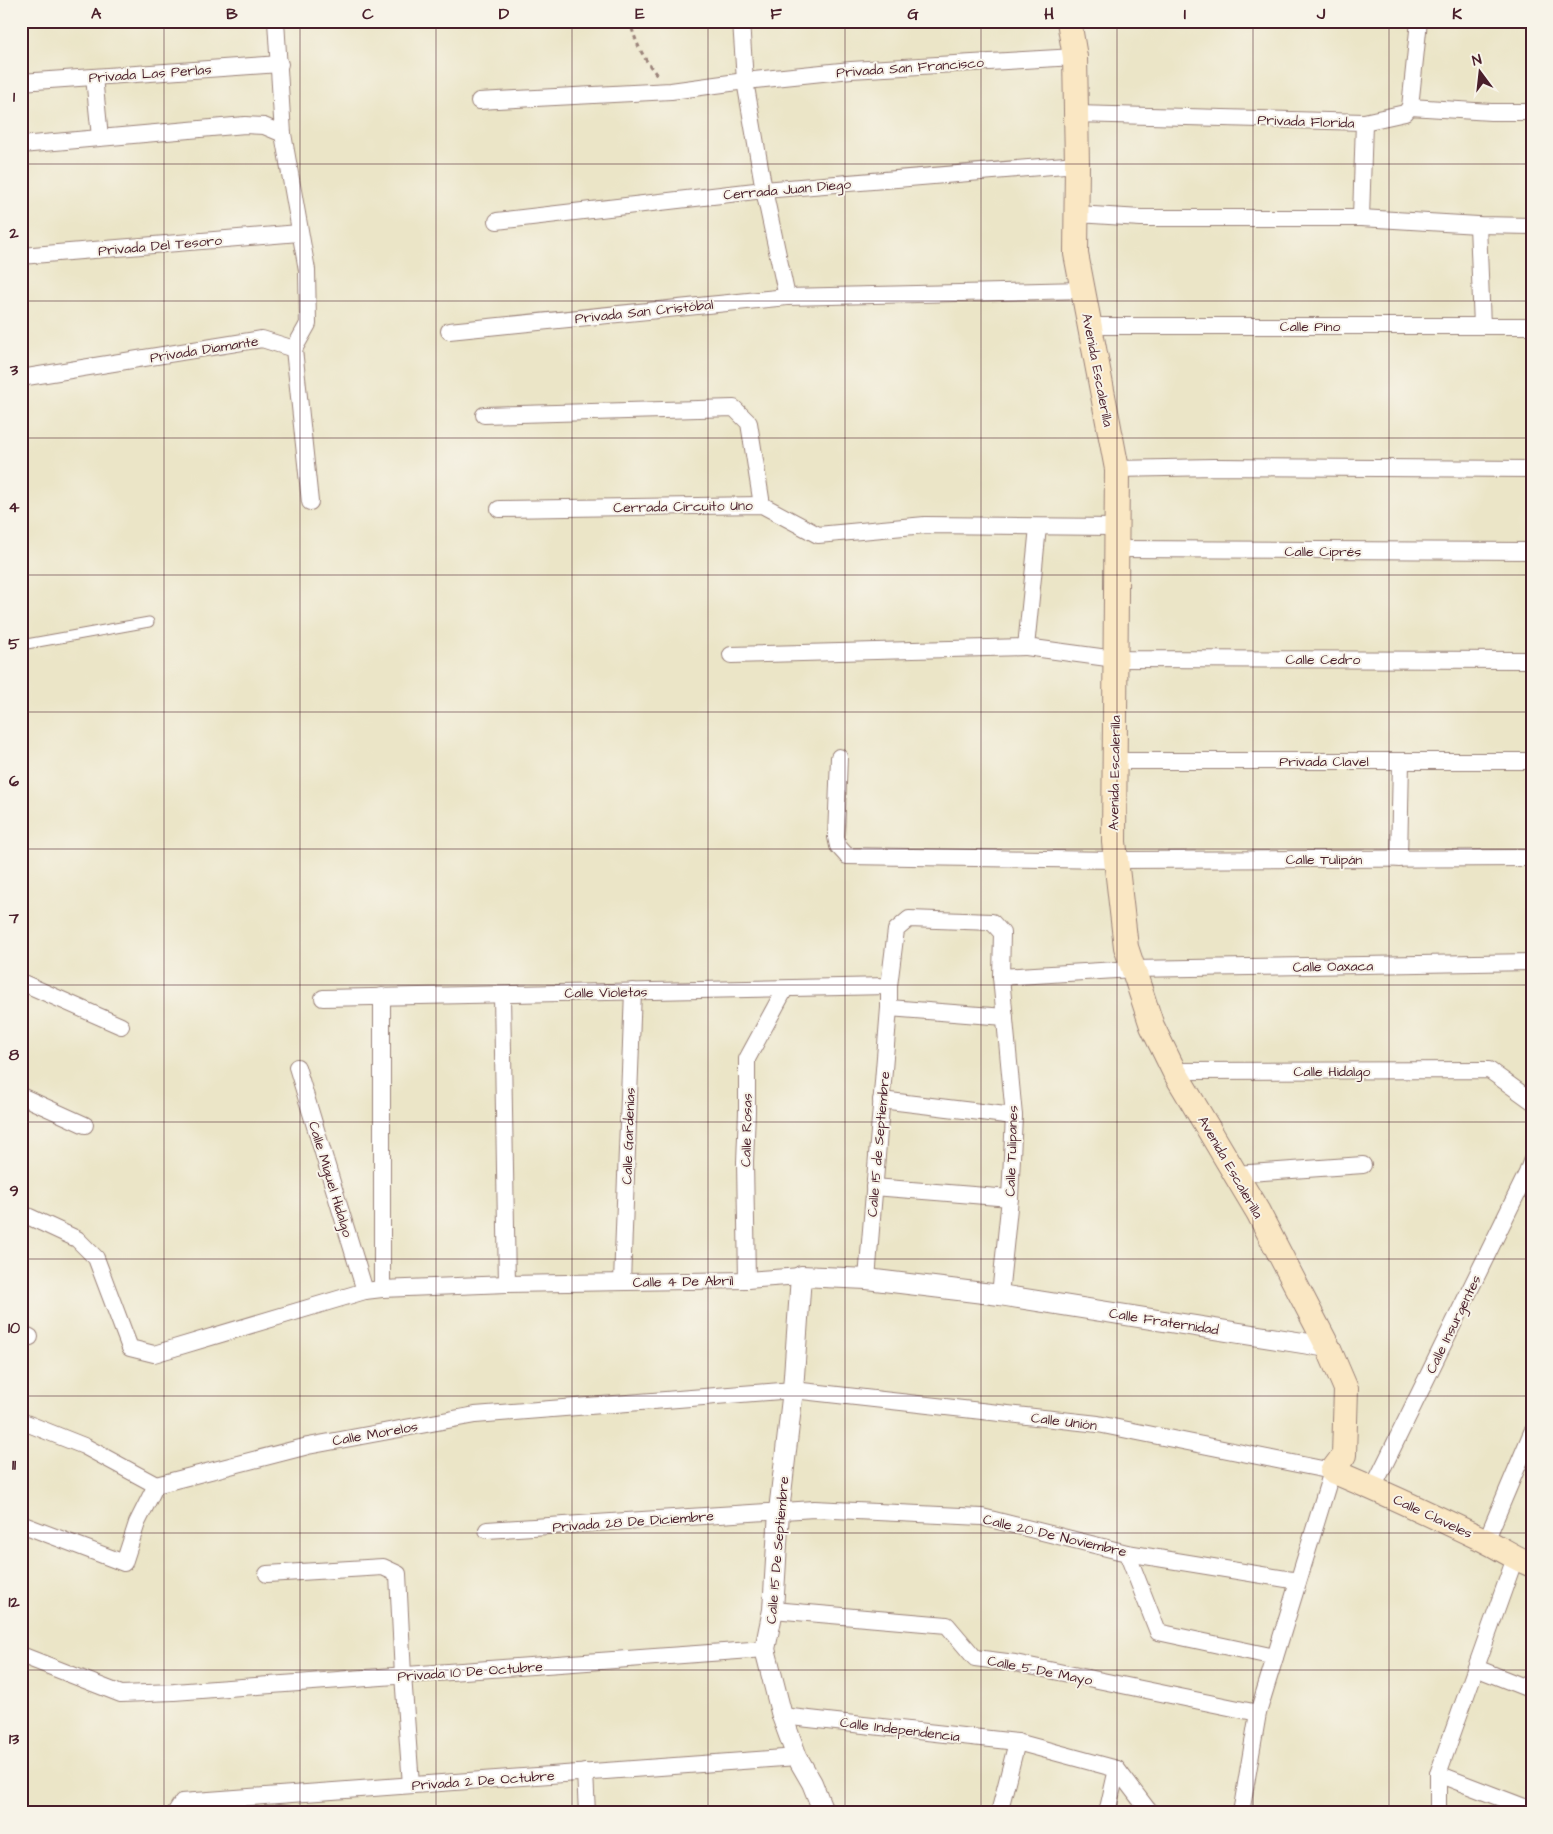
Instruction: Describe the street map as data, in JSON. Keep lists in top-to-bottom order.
{
  "streets": {
    "main road": ["Avenida Escalerilla", "Calle Claveles"],
    "street": [
      "Privada San Francisco",
      "Privada Las Perlas",
      "Privada Florida",
      "Cerrada Juan Diego",
      "Privada Del Tesoro",
      "Privada San Cristóbal",
      "Calle Pino",
      "Privada Diamante",
      "Cerrada Circuito Uno",
      "Calle Ciprés",
      "Calle Cedro",
      "Privada Clavel",
      "Calle Tulipán",
      "Calle Oaxaca",
      "Calle Violetas",
      "Calle Hidalgo",
      "Calle Rosas",
      "Calle Gardenias",
      "Calle 15 de Septiembre",
      "Calle Tulipanes",
      "Calle Miguel Hidalgo",
      "Calle 4 De Abril",
      "Calle Fraternidad",
      "Calle Insurgentes",
      "Calle Unión",
      "Calle Morelos",
      "Privada 28 De Diciembre",
      "Calle 20 De Noviembre",
      "Calle 15 De Septiembre",
      "Calle 5 De Mayo",
      "Privada 10 De Octubre",
      "Calle Independencia",
      "Privada 2 De Octubre"
    ]
  },
  "crossings": [
    ["Privada San Francisco", "Avenida Escalerilla"],
    ["Privada Florida", "Avenida Escalerilla"],
    ["Cerrada Juan Diego", "Avenida Escalerilla"],
    ["Privada San Cristóbal", "Avenida Escalerilla"],
    ["Calle Pino", "Avenida Escalerilla"],
    ["Avenida Escalerilla", "Cerrada Circuito Uno"],
    ["Avenida Escalerilla", "Calle Ciprés"],
    ["Avenida Escalerilla", "Calle Cedro"],
    ["Avenida Escalerilla", "Privada Clavel"],
    ["Avenida Escalerilla", "Calle Tulipán"],
    ["Avenida Escalerilla", "Calle Oaxaca"],
    ["Avenida Escalerilla", "Calle Hidalgo"],
    ["Avenida Escalerilla", "Calle Fraternidad"],
    ["Avenida Escalerilla", "Calle Unión"],
    ["Avenida Escalerilla", "Calle Claveles"],
    ["Cerrada Circuito Uno", "Calle Ciprés"],
    ["Calle Oaxaca", "Calle Tulipanes"],
    ["Calle Violetas", "Calle Rosas"],
    ["Calle Violetas", "Calle Gardenias"],
    ["Calle Violetas", "Calle Tulipanes"],
    ["Calle Rosas", "Calle 4 De Abril"],
    ["Calle Gardenias", "Calle 4 De Abril"],
    ["Calle 15 de Septiembre", "Calle 4 De Abril"],
    ["Calle Tulipanes", "Calle 4 De Abril"],
    ["Calle Tulipanes", "Calle Fraternidad"],
    ["Calle Miguel Hidalgo", "Calle 4 De Abril"],
    ["Calle 4 De Abril", "Calle Fraternidad"],
    ["Calle 4 De Abril", "Calle 15 De Septiembre"],
    ["Calle Insurgentes", "Calle Claveles"],
    ["Calle Unión", "Calle Morelos"],
    ["Calle Unión", "Calle Claveles"],
    ["Calle Unión", "Calle 15 De Septiembre"],
    ["Calle Morelos", "Calle 15 De Septiembre"],
    ["Privada 28 De Diciembre", "Calle 20 De Noviembre"],
    ["Privada 28 De Diciembre", "Calle 15 De Septiembre"],
    ["Calle 20 De Noviembre", "Calle 15 De Septiembre"],
    ["Calle 15 De Septiembre", "Calle 5 De Mayo"],
    ["Calle 15 De Septiembre", "Privada 10 De Octubre"],
    ["Calle 15 De Septiembre", "Calle Independencia"],
    ["Calle 15 De Septiembre", "Privada 2 De Octubre"]
  ],
  "north": "top",
  "grid": {
    "columns": [
      "A",
      "B",
      "C",
      "D",
      "E",
      "F",
      "G",
      "H",
      "I",
      "J",
      "K"
    ],
    "rows": [
      "1",
      "2",
      "3",
      "4",
      "5",
      "6",
      "7",
      "8",
      "9",
      "10",
      "11",
      "12",
      "13"
    ]
  }
}
